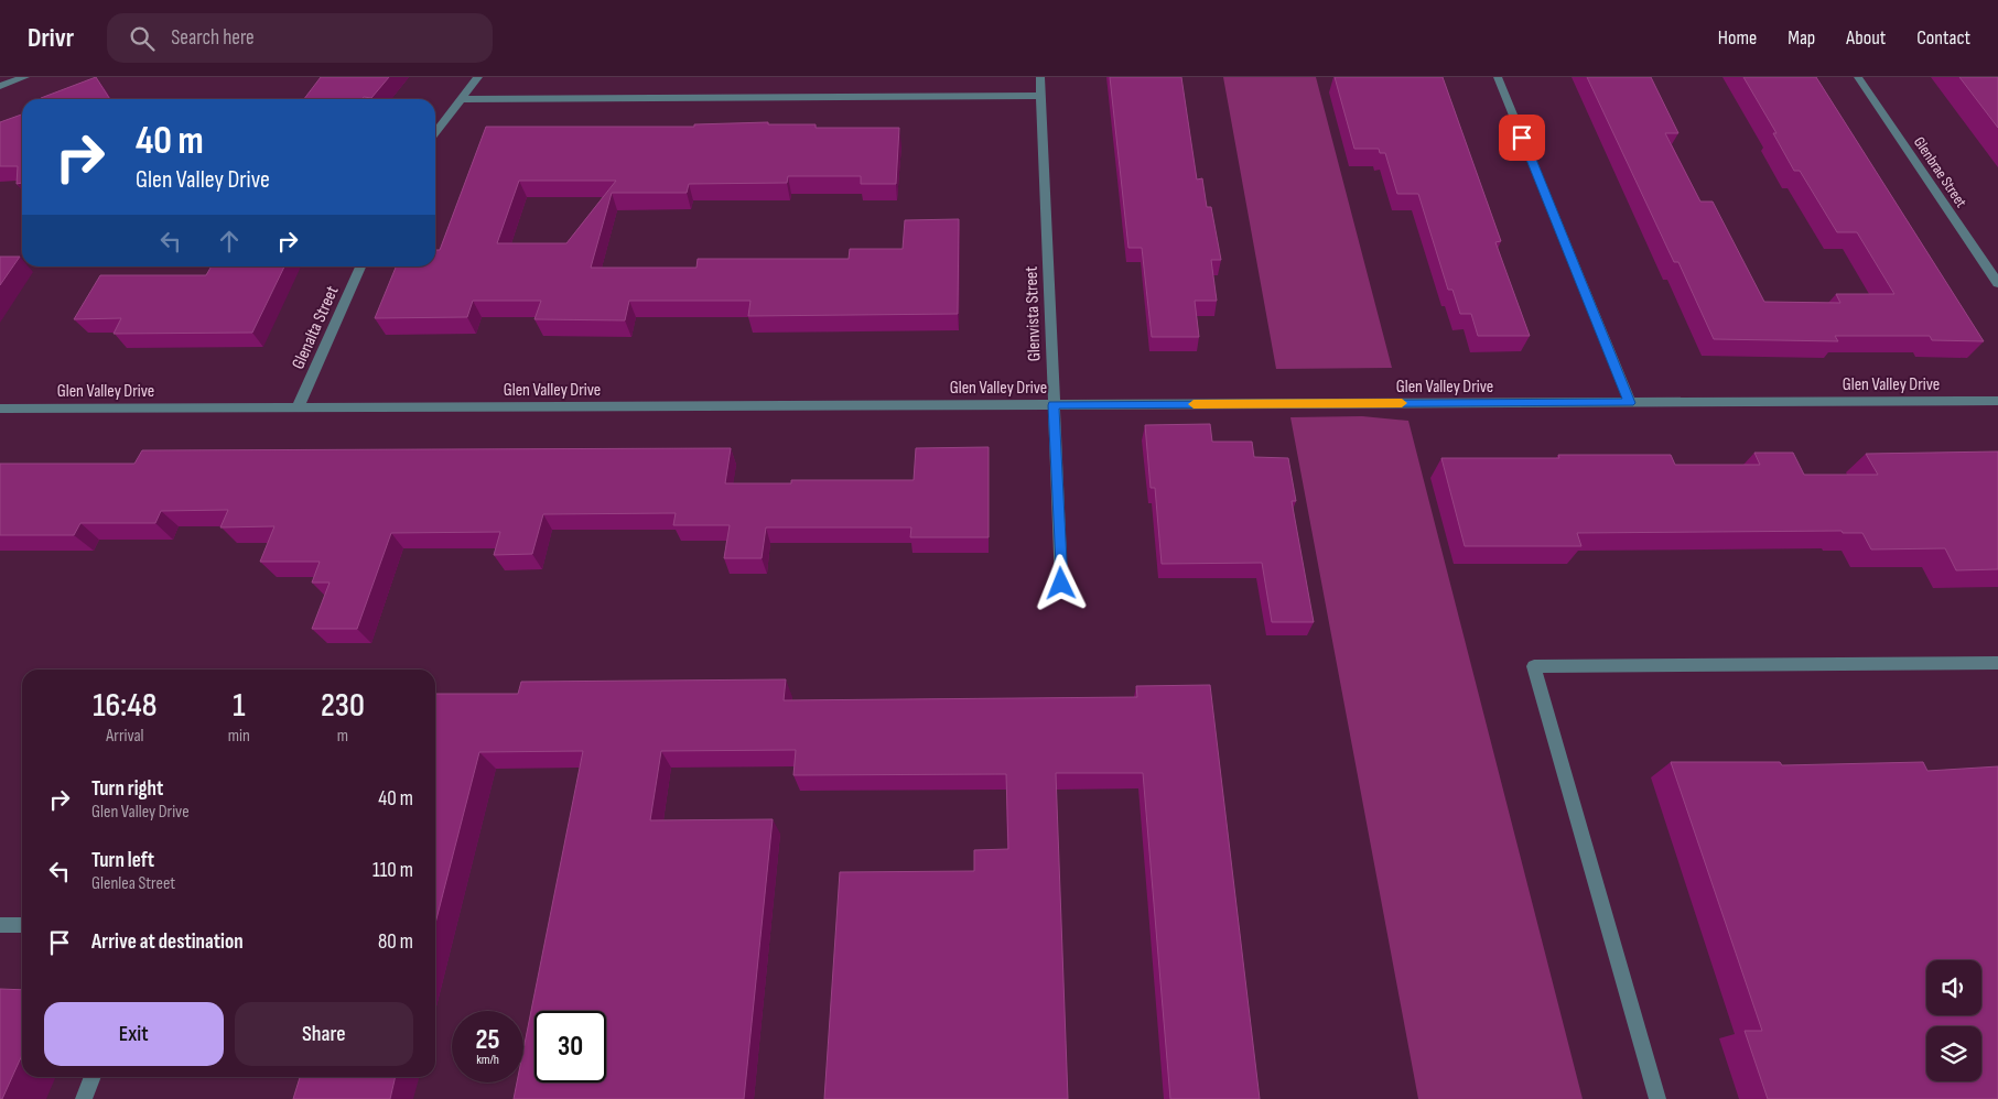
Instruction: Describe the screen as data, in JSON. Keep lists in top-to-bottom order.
{
  "streets": {
    "street": [
      "Glenbrae Street",
      "Glenvista Street",
      "Glenalta Street",
      "Glen Valley Drive"
    ]
  },
  "crossings": [
    ["Glenvista Street", "Glen Valley Drive"],
    ["Glenalta Street", "Glen Valley Drive"]
  ],
  "page": {
    "header": "Drivr",
    "search": "Search here",
    "nav": [
      "Home",
      "Map",
      "About",
      "Contact"
    ],
    "turn": ["40 m", "Glen Valley Drive"],
    "eta": [
      "16:48",
      "Arrival",
      "1",
      "min",
      "230",
      "m"
    ],
    "list": [
      {
        "name": "Turn right",
        "note": "Glen Valley Drive",
        "value": "40 m"
      },
      {
        "name": "Turn left",
        "note": "Glenlea Street",
        "value": "110 m"
      },
      {
        "name": "Arrive at destination",
        "value": "80 m"
      }
    ],
    "buttons": ["Exit", "Share"],
    "speed": "25 km/h",
    "limit": "30"
  }
}
